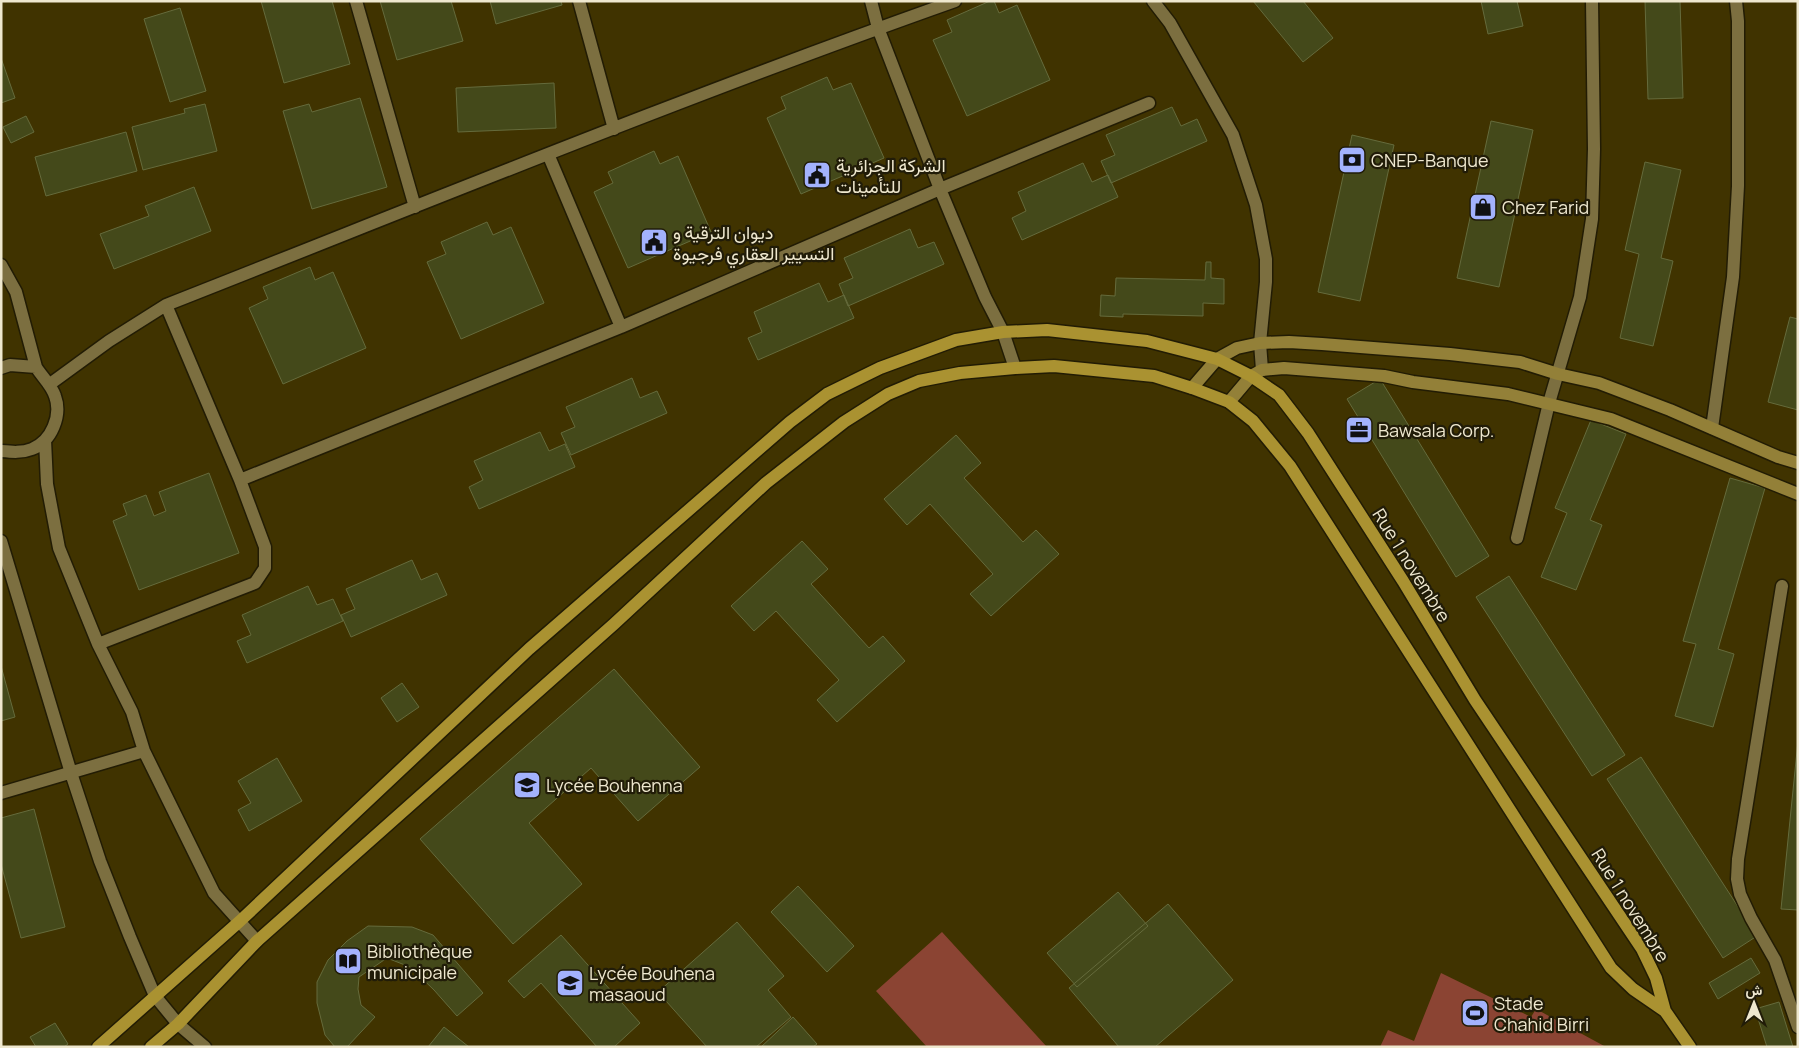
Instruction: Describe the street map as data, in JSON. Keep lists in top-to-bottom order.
{
  "streets": {
    "main road": ["Rue 1 novembre"]
  },
  "places": {
    "bank": ["CNEP-Banque"],
    "public building": ["الشركة الجزائرية للتأمينات", "ديوان الترقية و التسيير العقاري فرجيوة"],
    "shop": ["Chez Farid"],
    "office": ["Bawsala Corp."],
    "school or university": ["Lycée Bouhenna", "Lycée Bouhena masaoud"],
    "library": ["Bibliothèque municipale"],
    "sports": ["Stade Chahid Birri"]
  },
  "north": "top"
}
